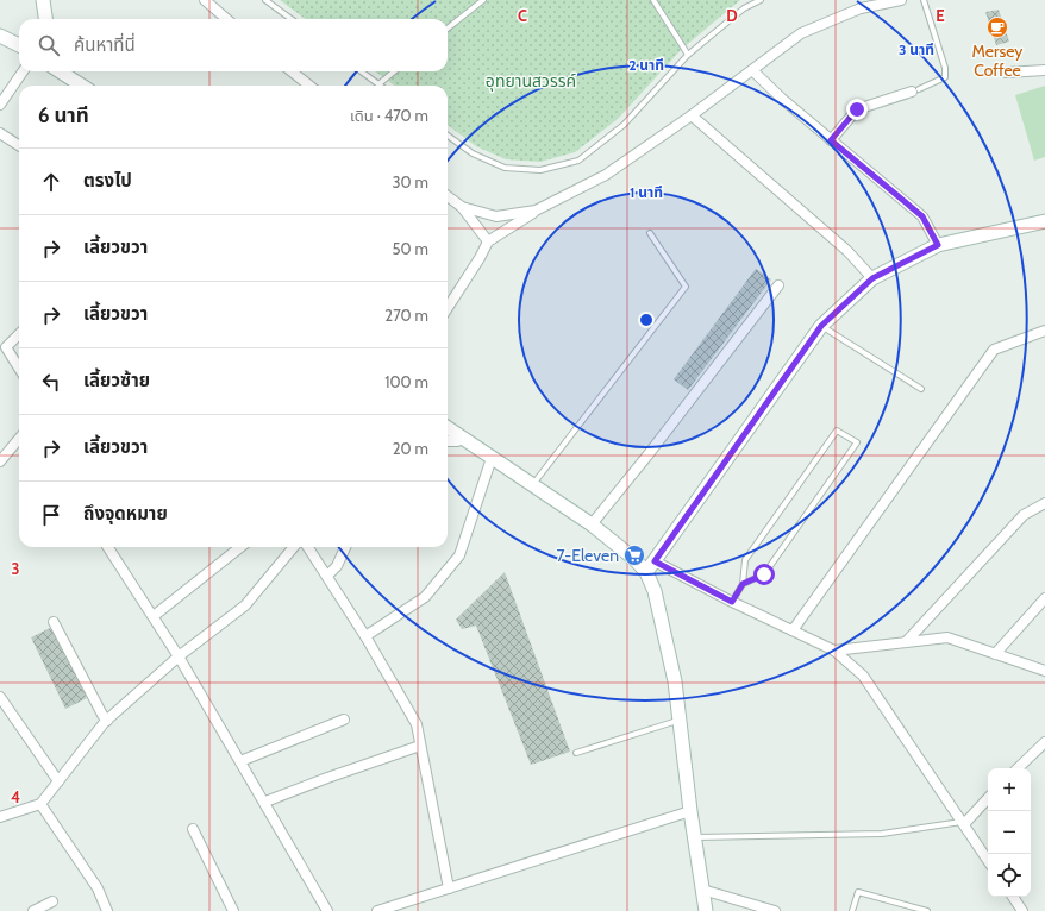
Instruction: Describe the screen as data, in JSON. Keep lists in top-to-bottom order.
{
  "parks": ["อุทยานสวรรค์"],
  "places": {
    "cafe": ["Mersey Coffee"],
    "supermarket": ["7-Eleven"]
  },
  "page": {
    "search": "ค้นหาที่นี่",
    "heading": ["6 นาที", "เดิน · 470 m"],
    "list": [
      ["ตรงไป", "30 m"],
      ["เลี้ยวขวา", "50 m"],
      ["เลี้ยวขวา", "270 m"],
      ["เลี้ยวซ้าย", "100 m"],
      ["เลี้ยวขวา", "20 m"],
      "ถึงจุดหมาย"
    ],
    "map_buttons": ["+", "−"]
  },
  "grid": {
    "columns": ["C", "D", "E"],
    "rows": ["3", "4"]
  },
  "rings": ["3 นาที", "2 นาที", "1 นาที"]
}
